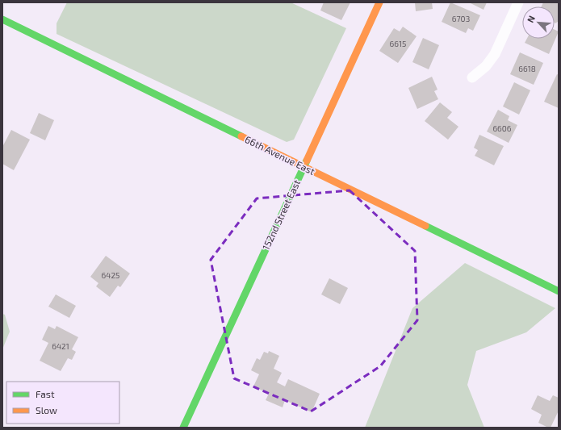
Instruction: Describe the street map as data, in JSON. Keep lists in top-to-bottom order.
{
  "streets": {
    "street": ["66th Avenue East", "152nd Street East"]
  },
  "crossings": [
    ["66th Avenue East", "152nd Street East"]
  ],
  "house_numbers": [
    "6703",
    "6615",
    "6618",
    "6606",
    "6425",
    "6421"
  ],
  "legend": ["Fast", "Slow"],
  "north": "top left"
}
